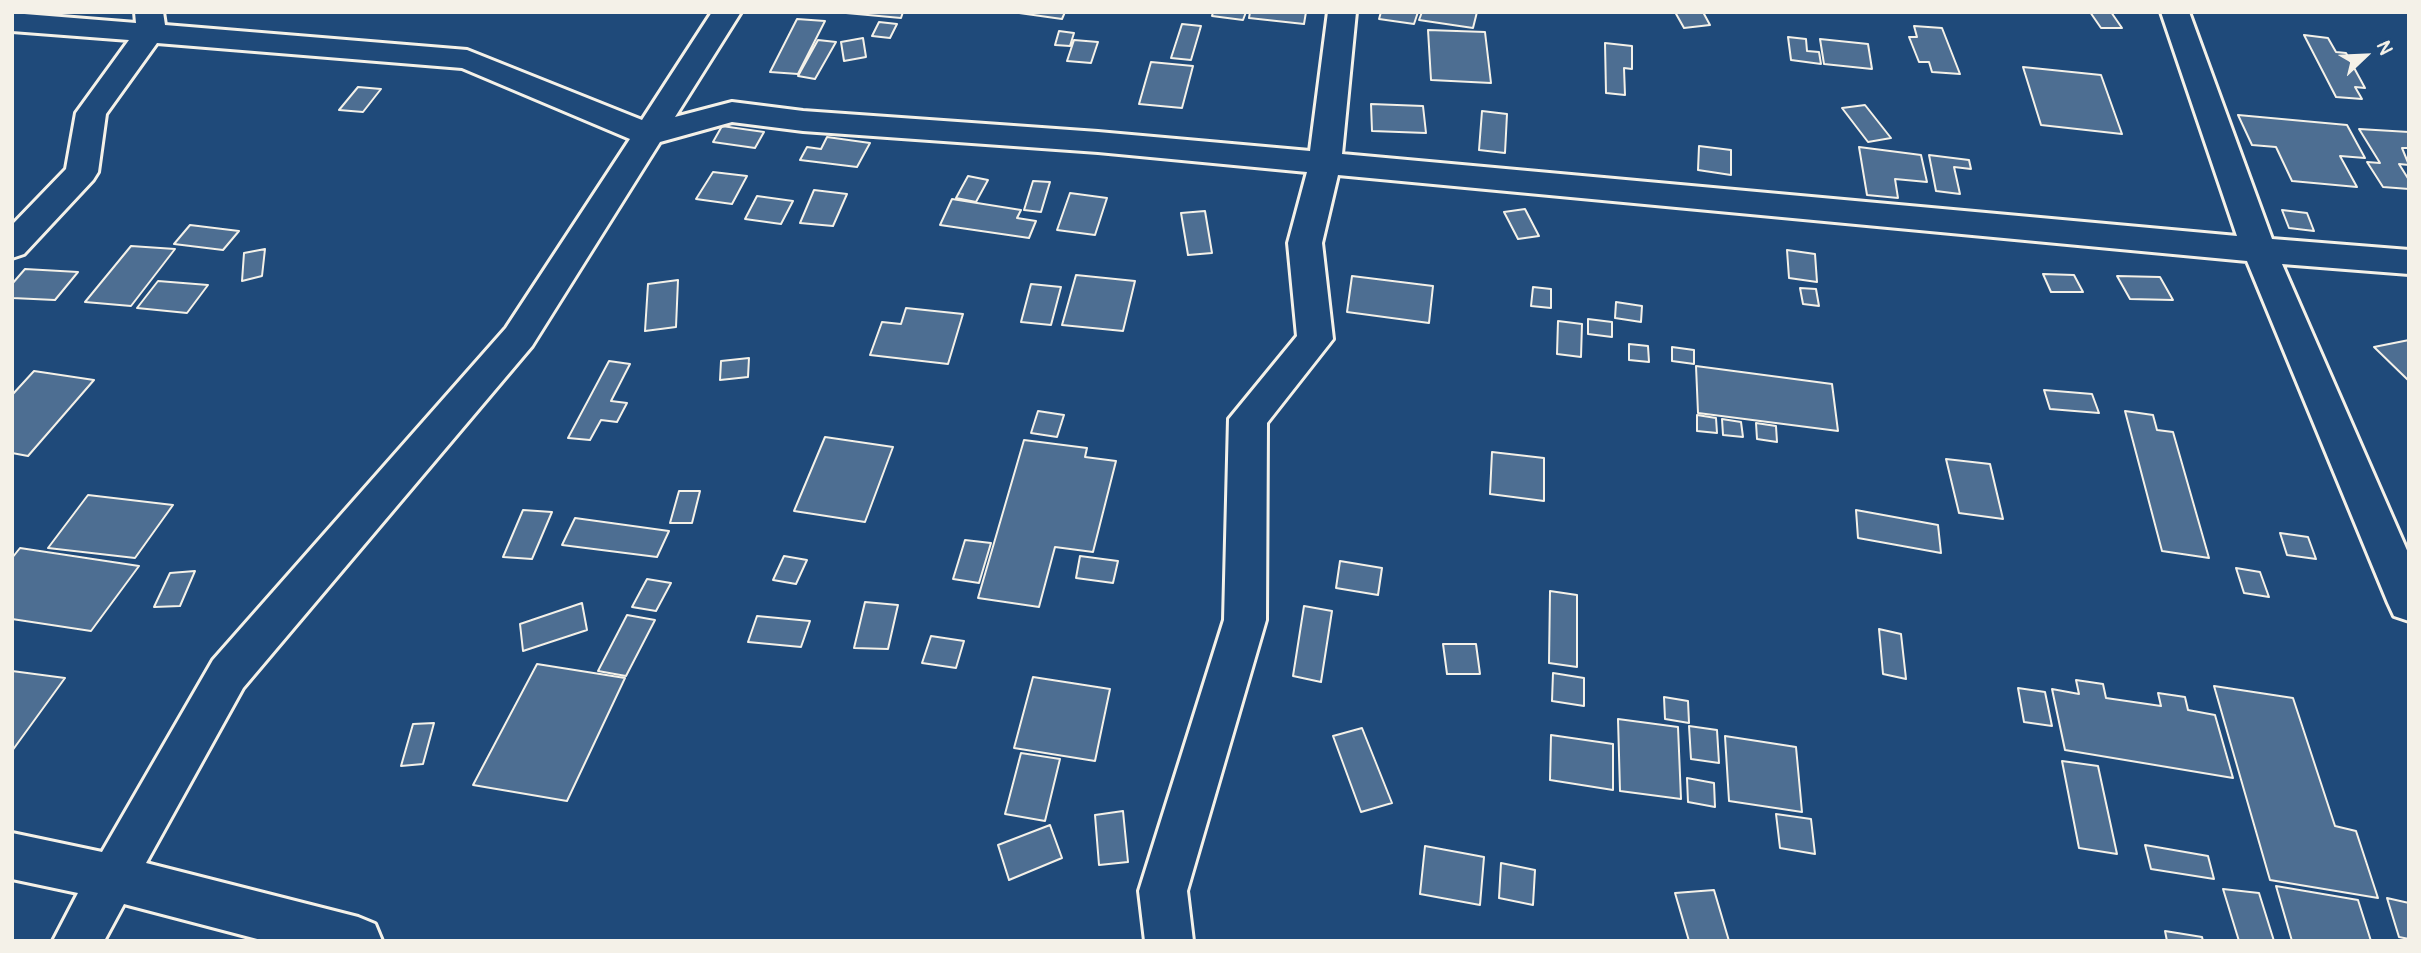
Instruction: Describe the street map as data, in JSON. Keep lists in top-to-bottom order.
{
  "north": "top right"
}
